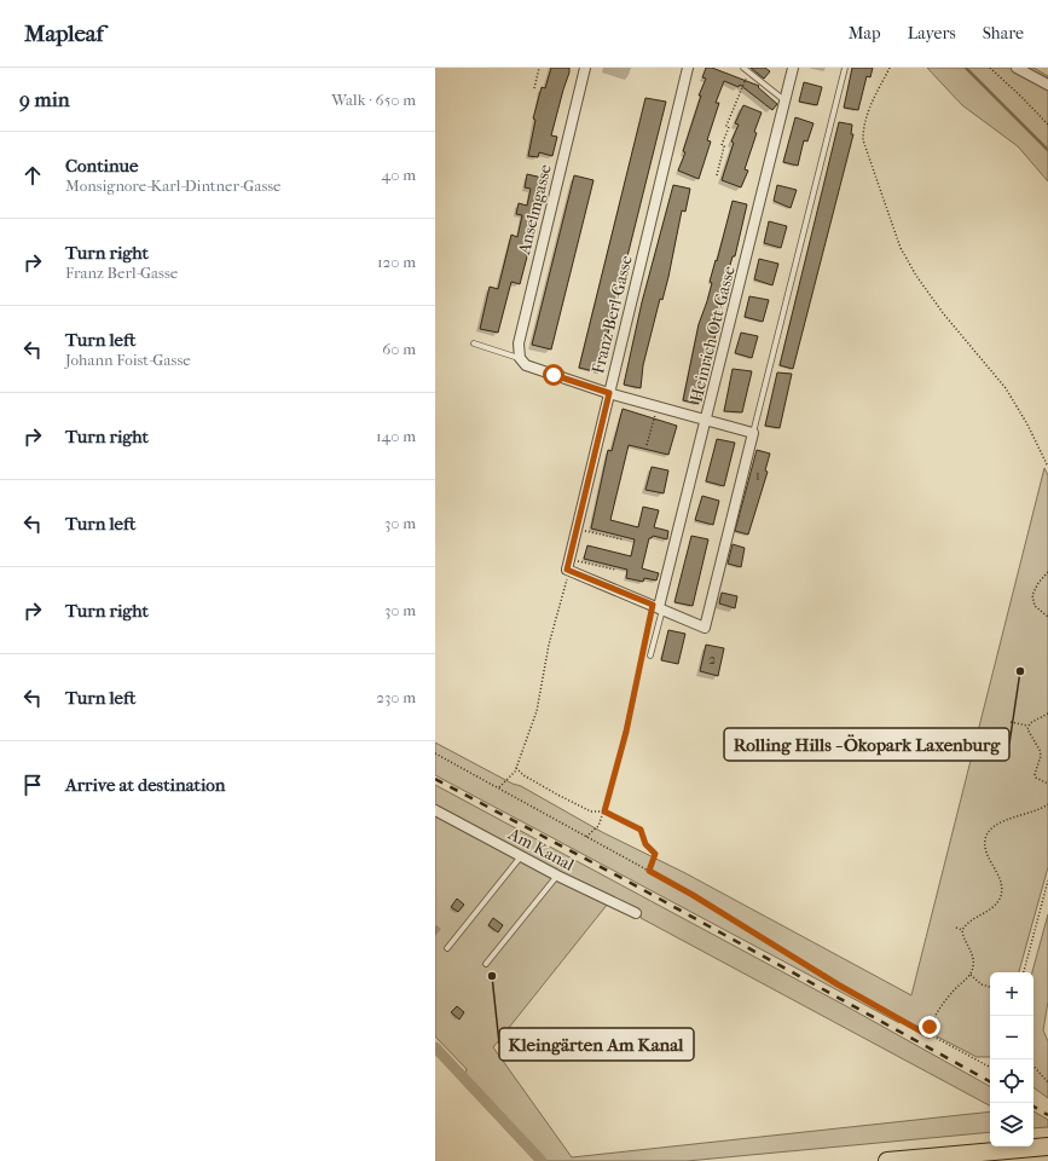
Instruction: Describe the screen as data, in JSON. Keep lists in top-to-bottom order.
{
  "streets": {
    "street": [
      "Anselmgasse",
      "Franz Berl-Gasse",
      "Heinrich Ott-Gasse",
      "Am Kanal"
    ]
  },
  "places": ["Rolling Hills - Ökopark Laxenburg", "Kleingärten Am Kanal"],
  "house_numbers": ["1", "2"],
  "page": {
    "header": "Mapleaf",
    "nav": ["Map", "Layers", "Share"],
    "heading": ["9 min", "Walk · 650 m"],
    "list": [
      ["Continue", "Monsignore-Karl-Dintner-Gasse", "40 m"],
      ["Turn right", "Franz Berl-Gasse", "120 m"],
      ["Turn left", "Johann Foist-Gasse", "60 m"],
      ["Turn right", "140 m"],
      ["Turn left", "30 m"],
      ["Turn right", "30 m"],
      ["Turn left", "230 m"],
      "Arrive at destination"
    ],
    "map_buttons": ["+", "−"]
  }
}
